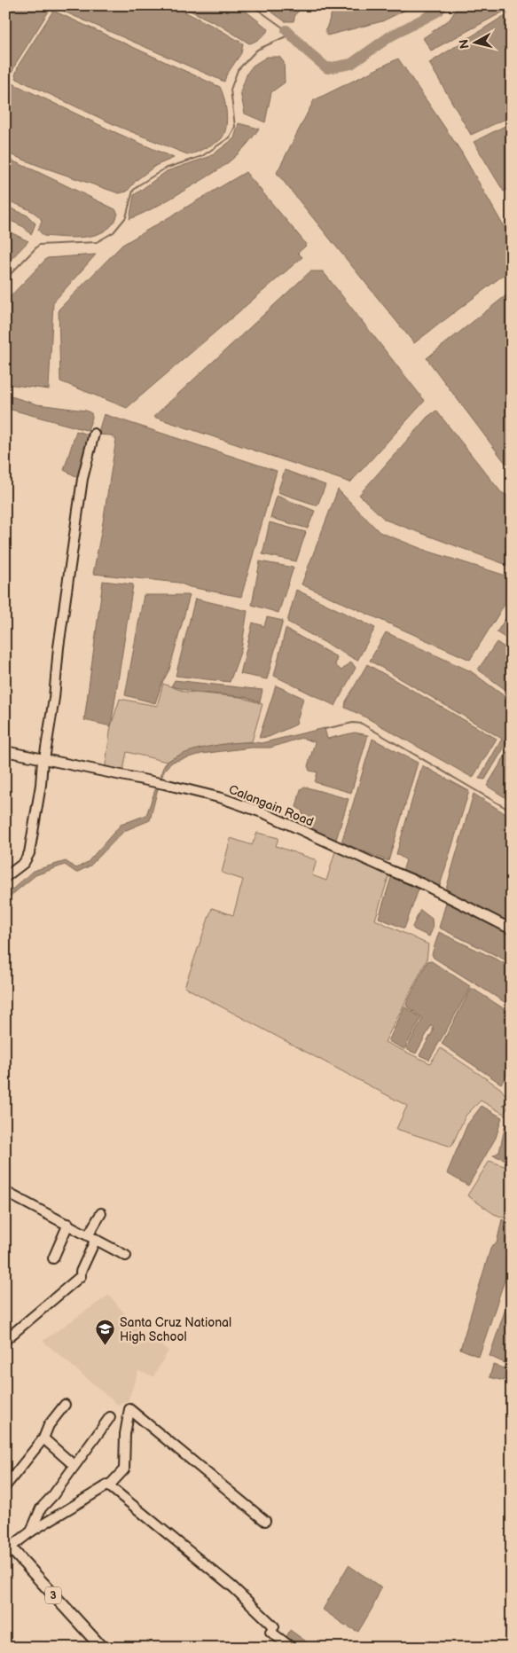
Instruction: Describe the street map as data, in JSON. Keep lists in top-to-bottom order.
{
  "streets": {
    "main road": ["3"],
    "street": ["Calangain Road"]
  },
  "places": {
    "school or university": ["Santa Cruz National High School"]
  },
  "north": "left"
}
